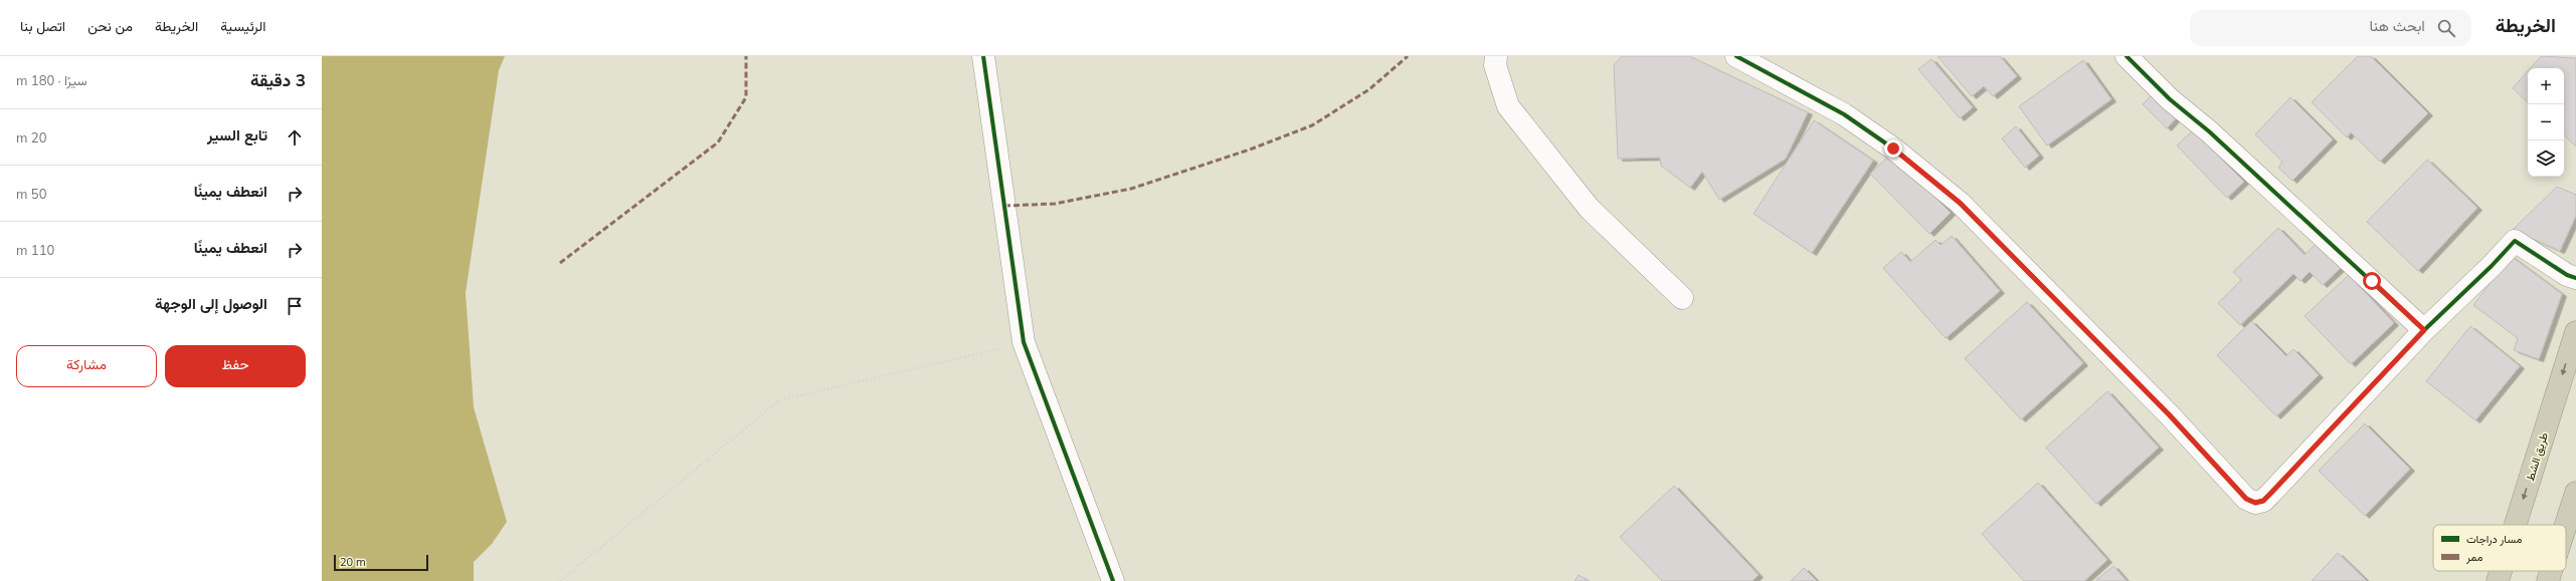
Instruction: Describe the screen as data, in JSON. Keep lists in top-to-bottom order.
{
  "streets": {
    "highway": ["طريق الشط"]
  },
  "one_way": ["طريق الشط"],
  "legend": ["مسار دراجات", "ممر"],
  "scale_bar": "20 m",
  "page": {
    "header": "الخريطة",
    "search": "ابحث هنا",
    "nav": [
      "الرئيسية",
      "الخريطة",
      "من نحن",
      "اتصل بنا"
    ],
    "heading": ["3 دقيقة", "سيرًا · 180 m"],
    "map_buttons": ["+", "−"],
    "list": [
      ["تابع السير", "20 m"],
      ["انعطف يمينًا", "50 m"],
      ["انعطف يمينًا", "110 m"],
      "الوصول إلى الوجهة"
    ],
    "buttons": ["حفظ", "مشاركة"],
    "scale": "20 m"
  }
}
